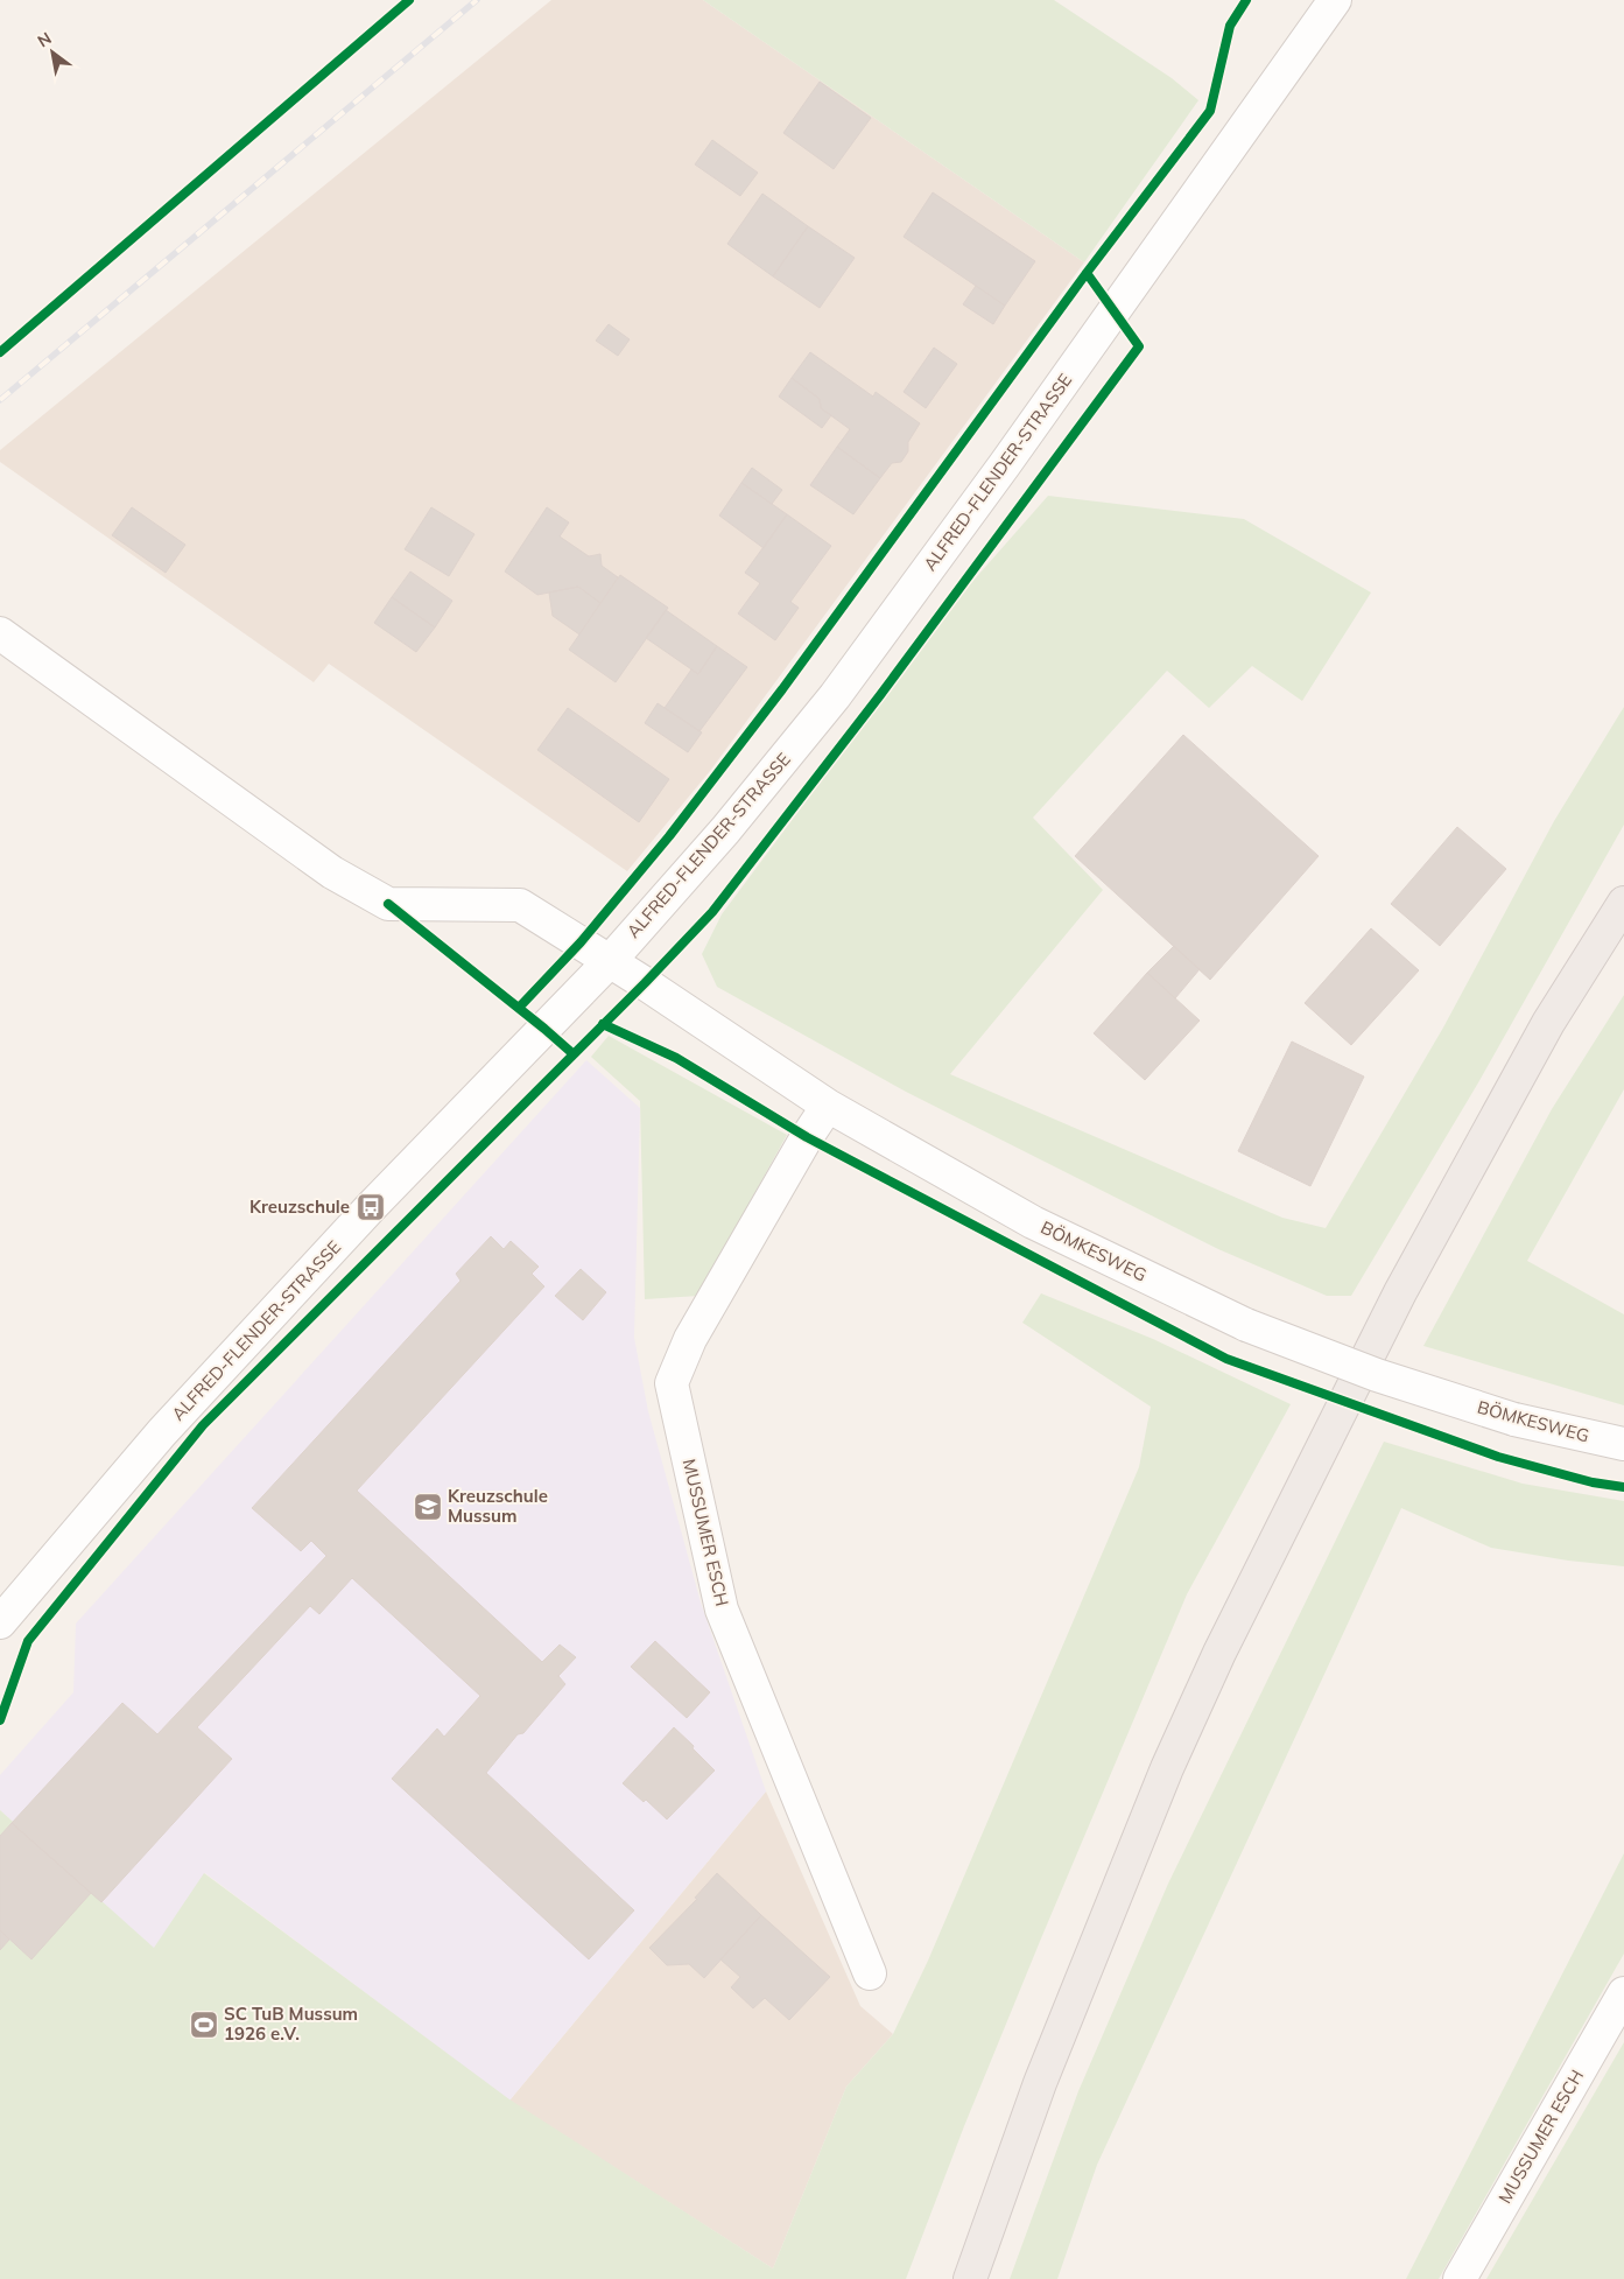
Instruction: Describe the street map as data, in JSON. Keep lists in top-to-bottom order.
{
  "streets": {
    "street": ["ALFRED-FLENDER-STRASSE", "BÖMKESWEG", "MUSSUMER ESCH"]
  },
  "crossings": [
    ["ALFRED-FLENDER-STRASSE", "BÖMKESWEG"],
    ["BÖMKESWEG", "MUSSUMER ESCH"]
  ],
  "places": {
    "bus stop": ["Kreuzschule"],
    "school or university": ["Kreuzschule Mussum"],
    "sports": ["SC TuB Mussum 1926 e.V."]
  },
  "north": "top left"
}
